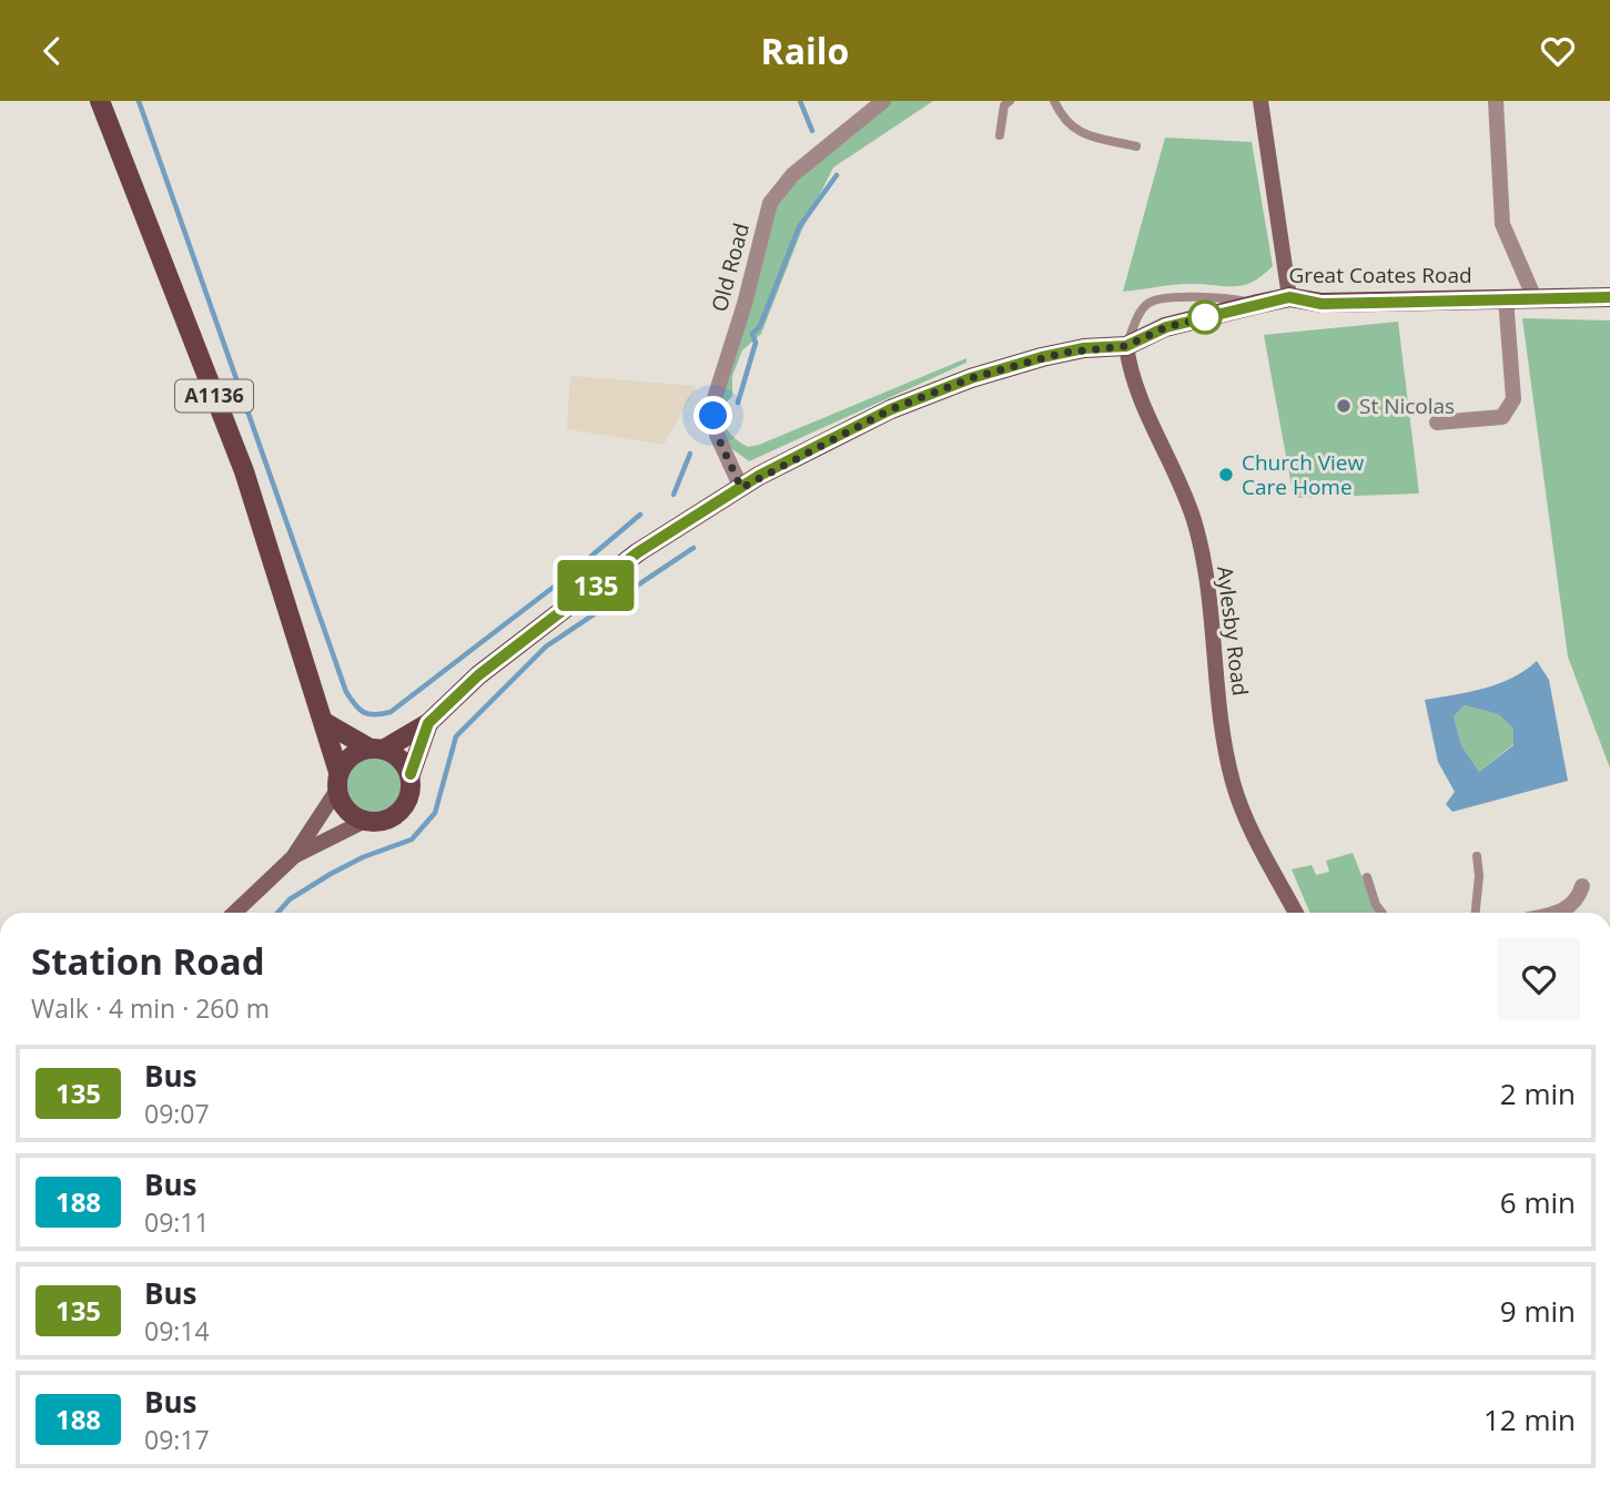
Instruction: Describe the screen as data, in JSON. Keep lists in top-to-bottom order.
{
  "streets": {
    "main road": ["Great Coates Road", "A1136"],
    "street": ["Old Road", "Aylesby Road"]
  },
  "crossings": [
    ["Old Road", "Great Coates Road"],
    ["Great Coates Road", "A1136"],
    ["Great Coates Road", "Aylesby Road"]
  ],
  "places": ["St Nicolas", "Church View Care Home"],
  "lines": ["bus line 135"],
  "page": {
    "header": "Railo",
    "on_map": "135",
    "heading": ["Station Road", "Walk · 4 min · 260 m"],
    "list": [
      {
        "mark": "135",
        "name": "Bus",
        "note": "09:07",
        "value": "2 min"
      },
      {
        "mark": "188",
        "name": "Bus",
        "note": "09:11",
        "value": "6 min"
      },
      {
        "mark": "135",
        "name": "Bus",
        "note": "09:14",
        "value": "9 min"
      },
      {
        "mark": "188",
        "name": "Bus",
        "note": "09:17",
        "value": "12 min"
      }
    ]
  }
}
